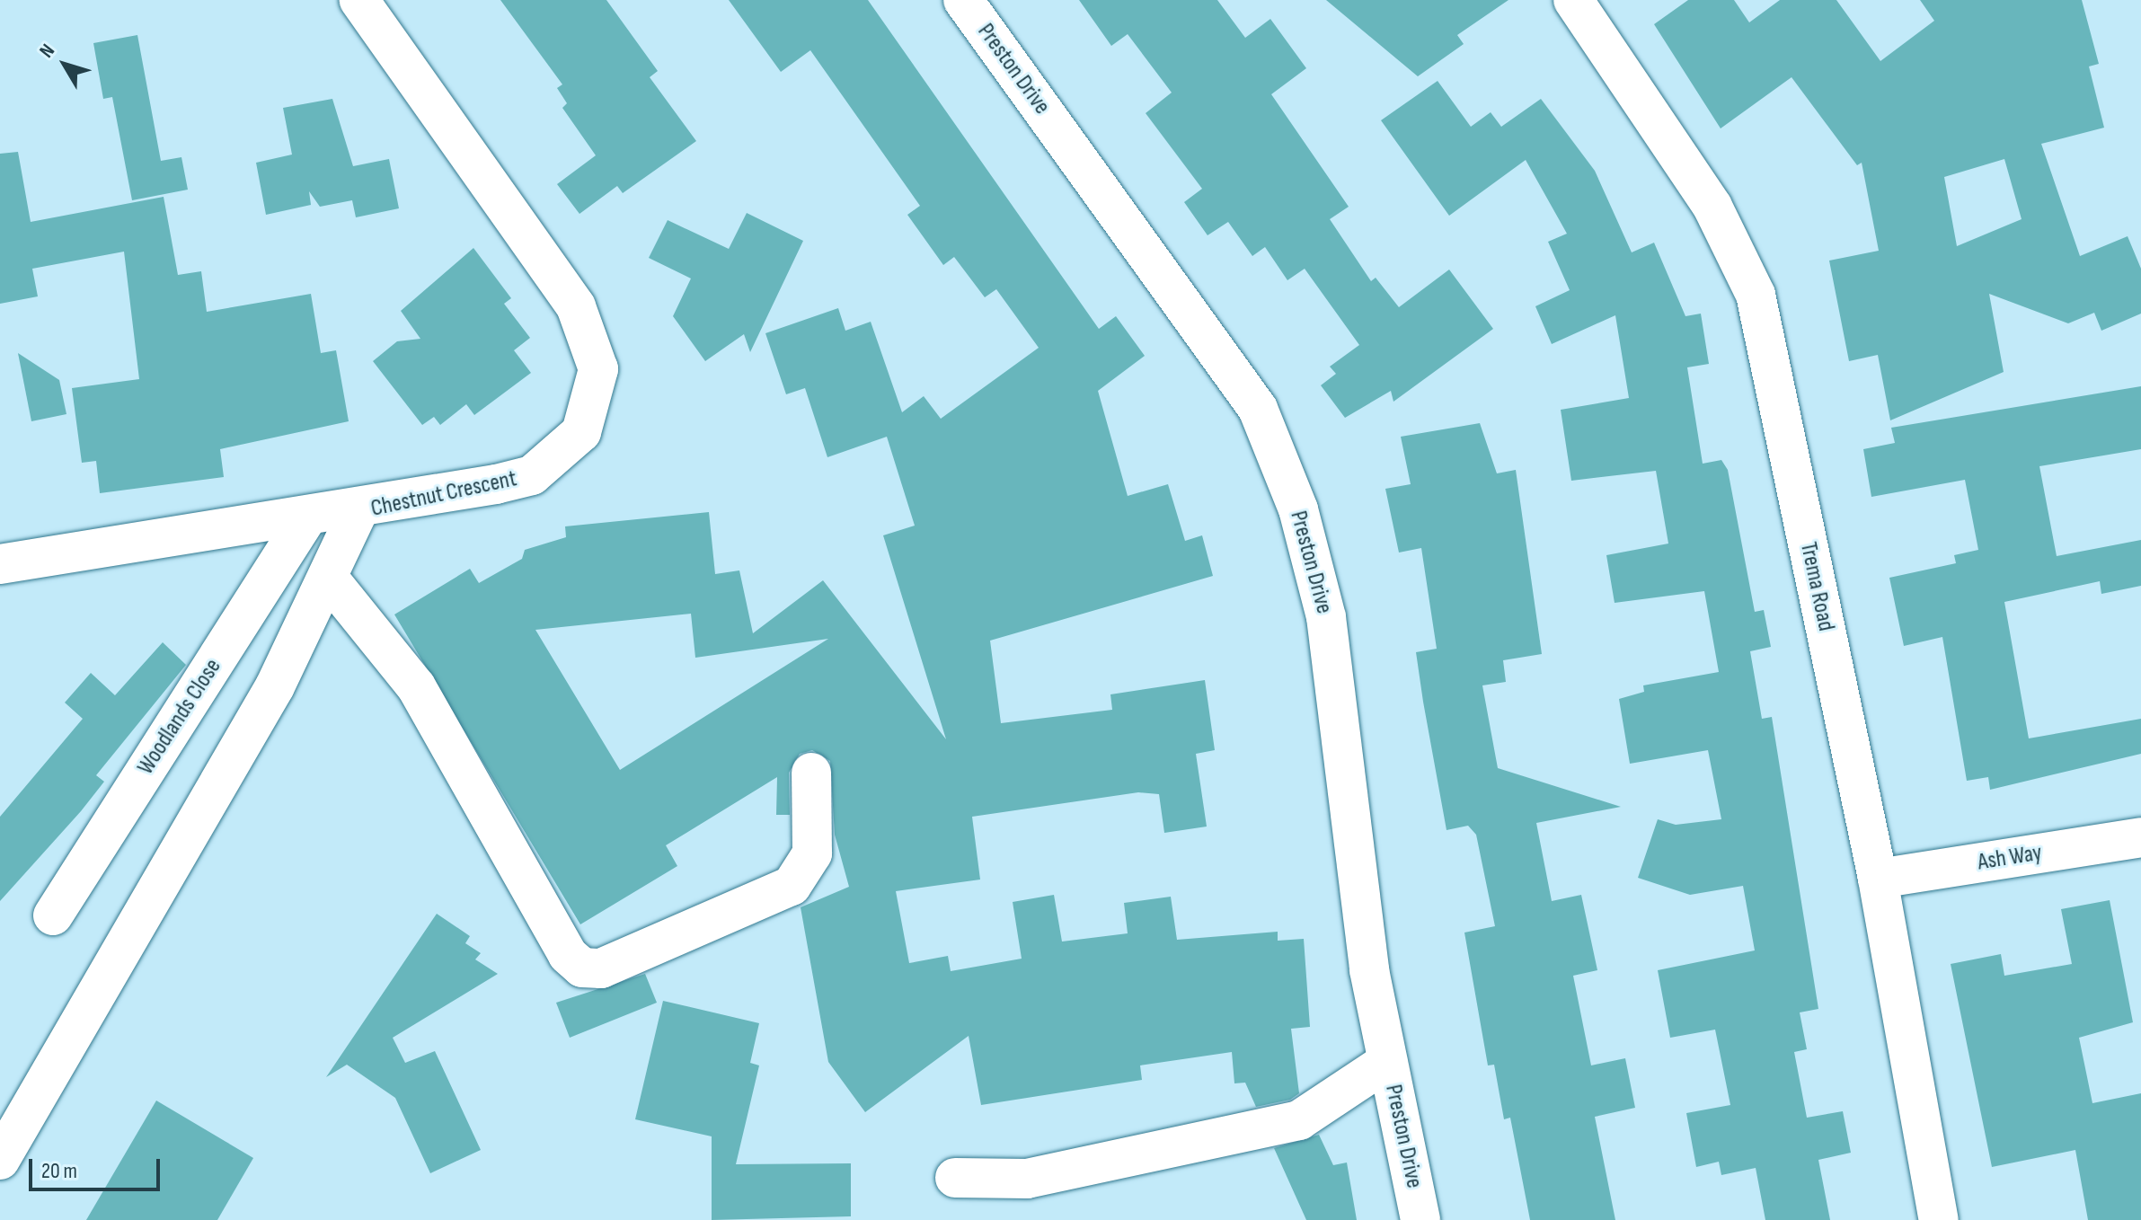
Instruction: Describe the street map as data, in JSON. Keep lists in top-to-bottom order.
{
  "streets": {
    "street": [
      "Preston Drive",
      "Chestnut Crescent",
      "Trema Road",
      "Woodlands Close",
      "Ash Way"
    ]
  },
  "crossings": [
    ["Chestnut Crescent", "Woodlands Close"],
    ["Trema Road", "Ash Way"]
  ],
  "scale_bar": "20 m",
  "north": "top left"
}
